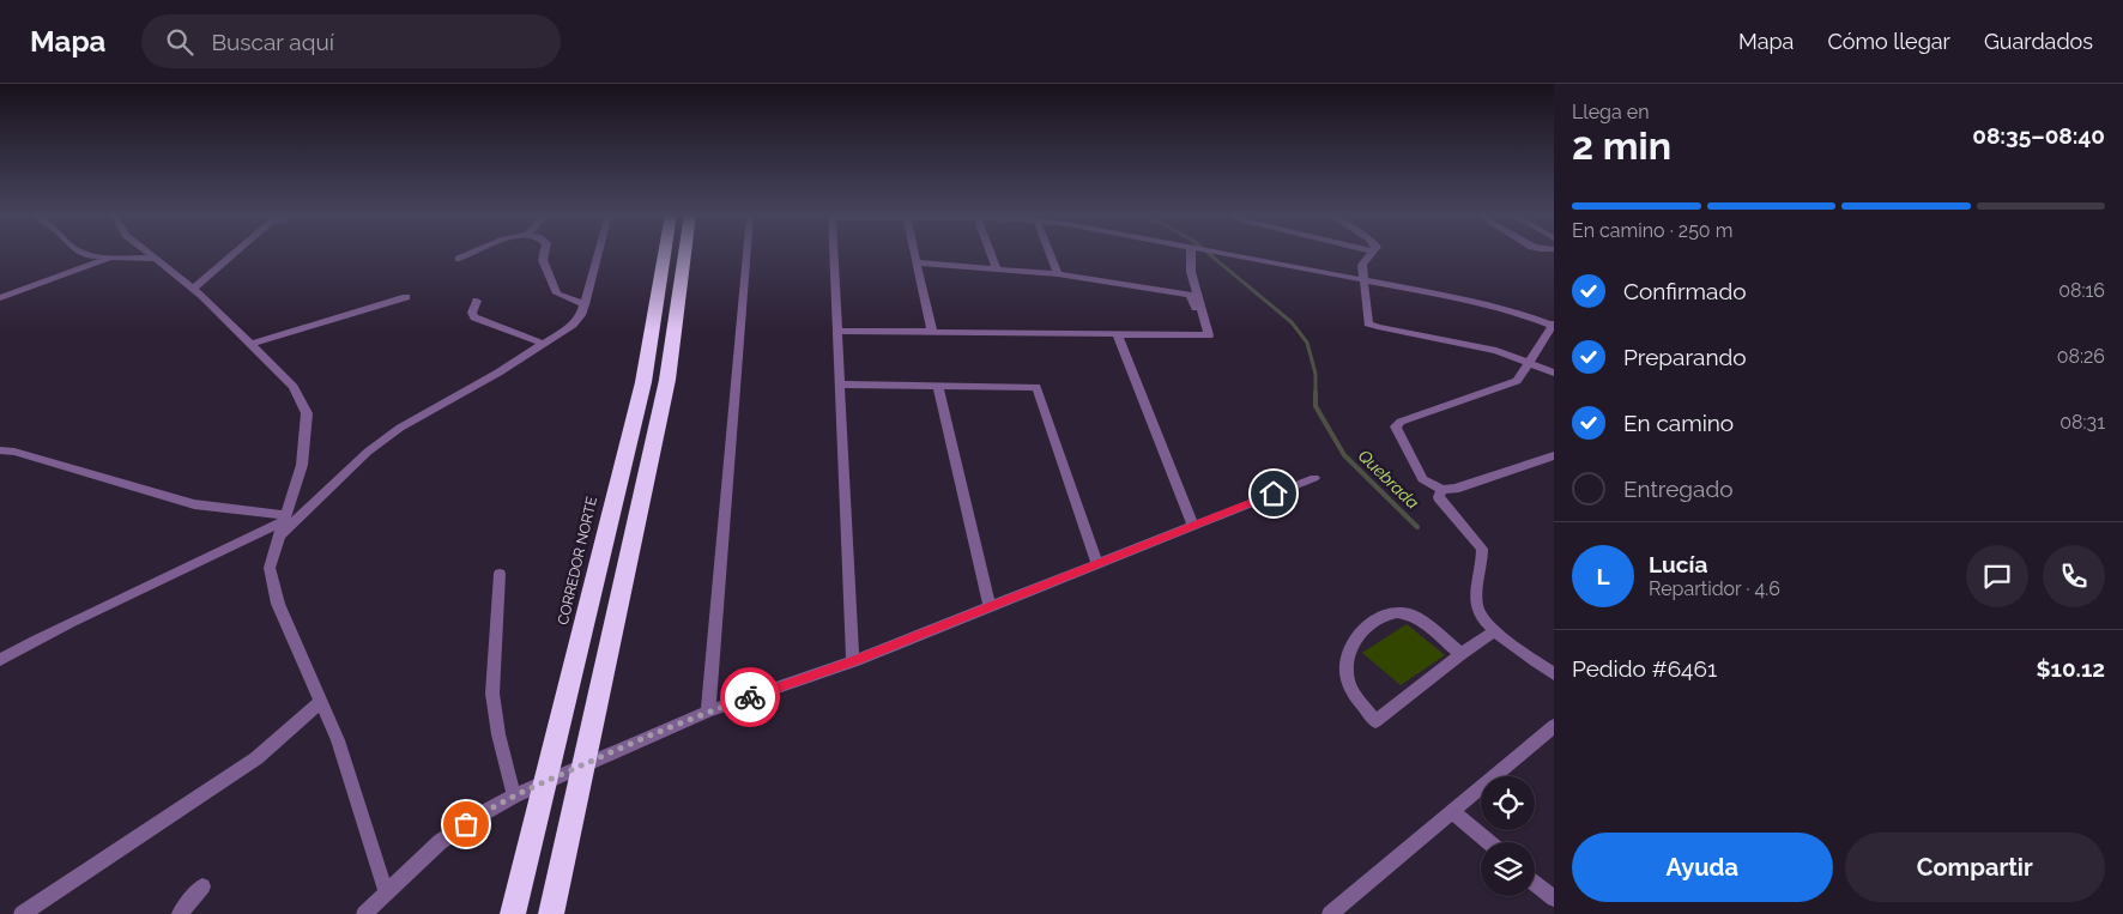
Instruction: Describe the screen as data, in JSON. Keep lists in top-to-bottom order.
{
  "streets": {
    "highway": ["CORREDOR NORTE"]
  },
  "water": ["Quebrada"],
  "page": {
    "header": "Mapa",
    "search": "Buscar aquí",
    "nav": ["Mapa", "Cómo llegar", "Guardados"],
    "heading": ["2 min", "Llega en", "08:35–08:40"],
    "panel": [
      "Lucía",
      "Repartidor · 4.6",
      "Pedido #6461",
      "$10.12"
    ],
    "bar": "En camino · 250 m",
    "list": [
      ["Confirmado", "08:16"],
      ["Preparando", "08:26"],
      ["En camino", "08:31"],
      "Entregado"
    ],
    "round": "L",
    "buttons": ["Ayuda", "Compartir"]
  }
}
